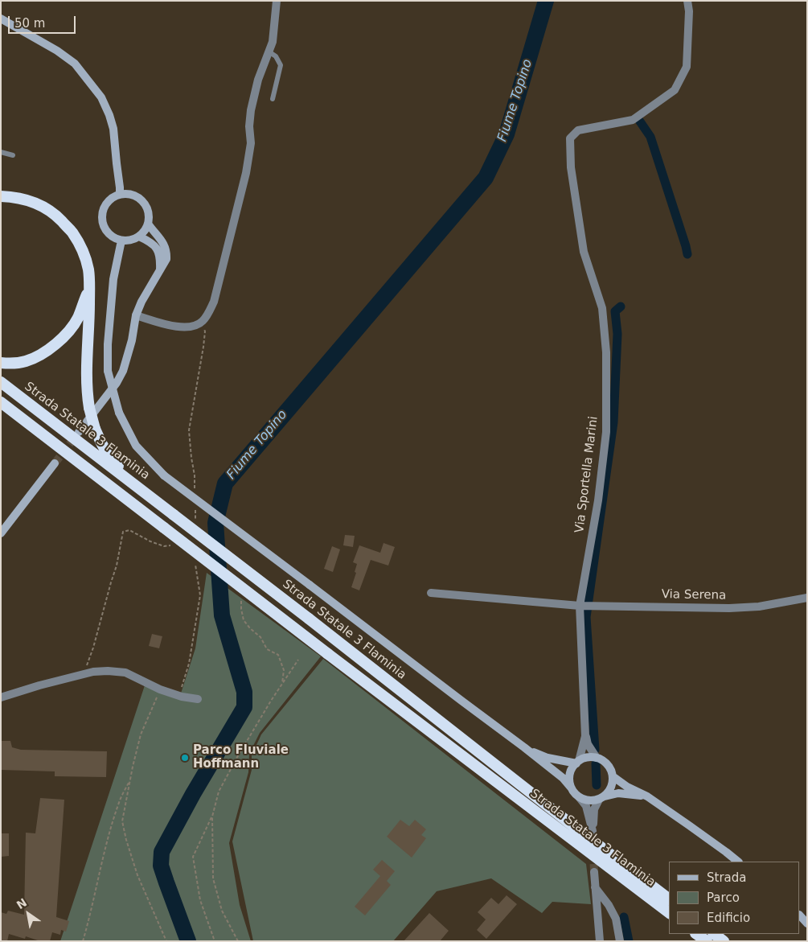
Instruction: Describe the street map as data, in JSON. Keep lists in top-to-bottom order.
{
  "streets": {
    "highway": ["Strada Statale 3 Flaminia"],
    "main road": ["Via Sportella Marini"],
    "street": ["Via Serena"]
  },
  "crossings": [
    ["Via Sportella Marini", "Via Serena"]
  ],
  "water": ["Fiume Topino"],
  "places": ["Parco Fluviale Hoffmann"],
  "legend": ["Strada", "Parco", "Edificio"],
  "scale_bar": "50 m",
  "north": "top left"
}
